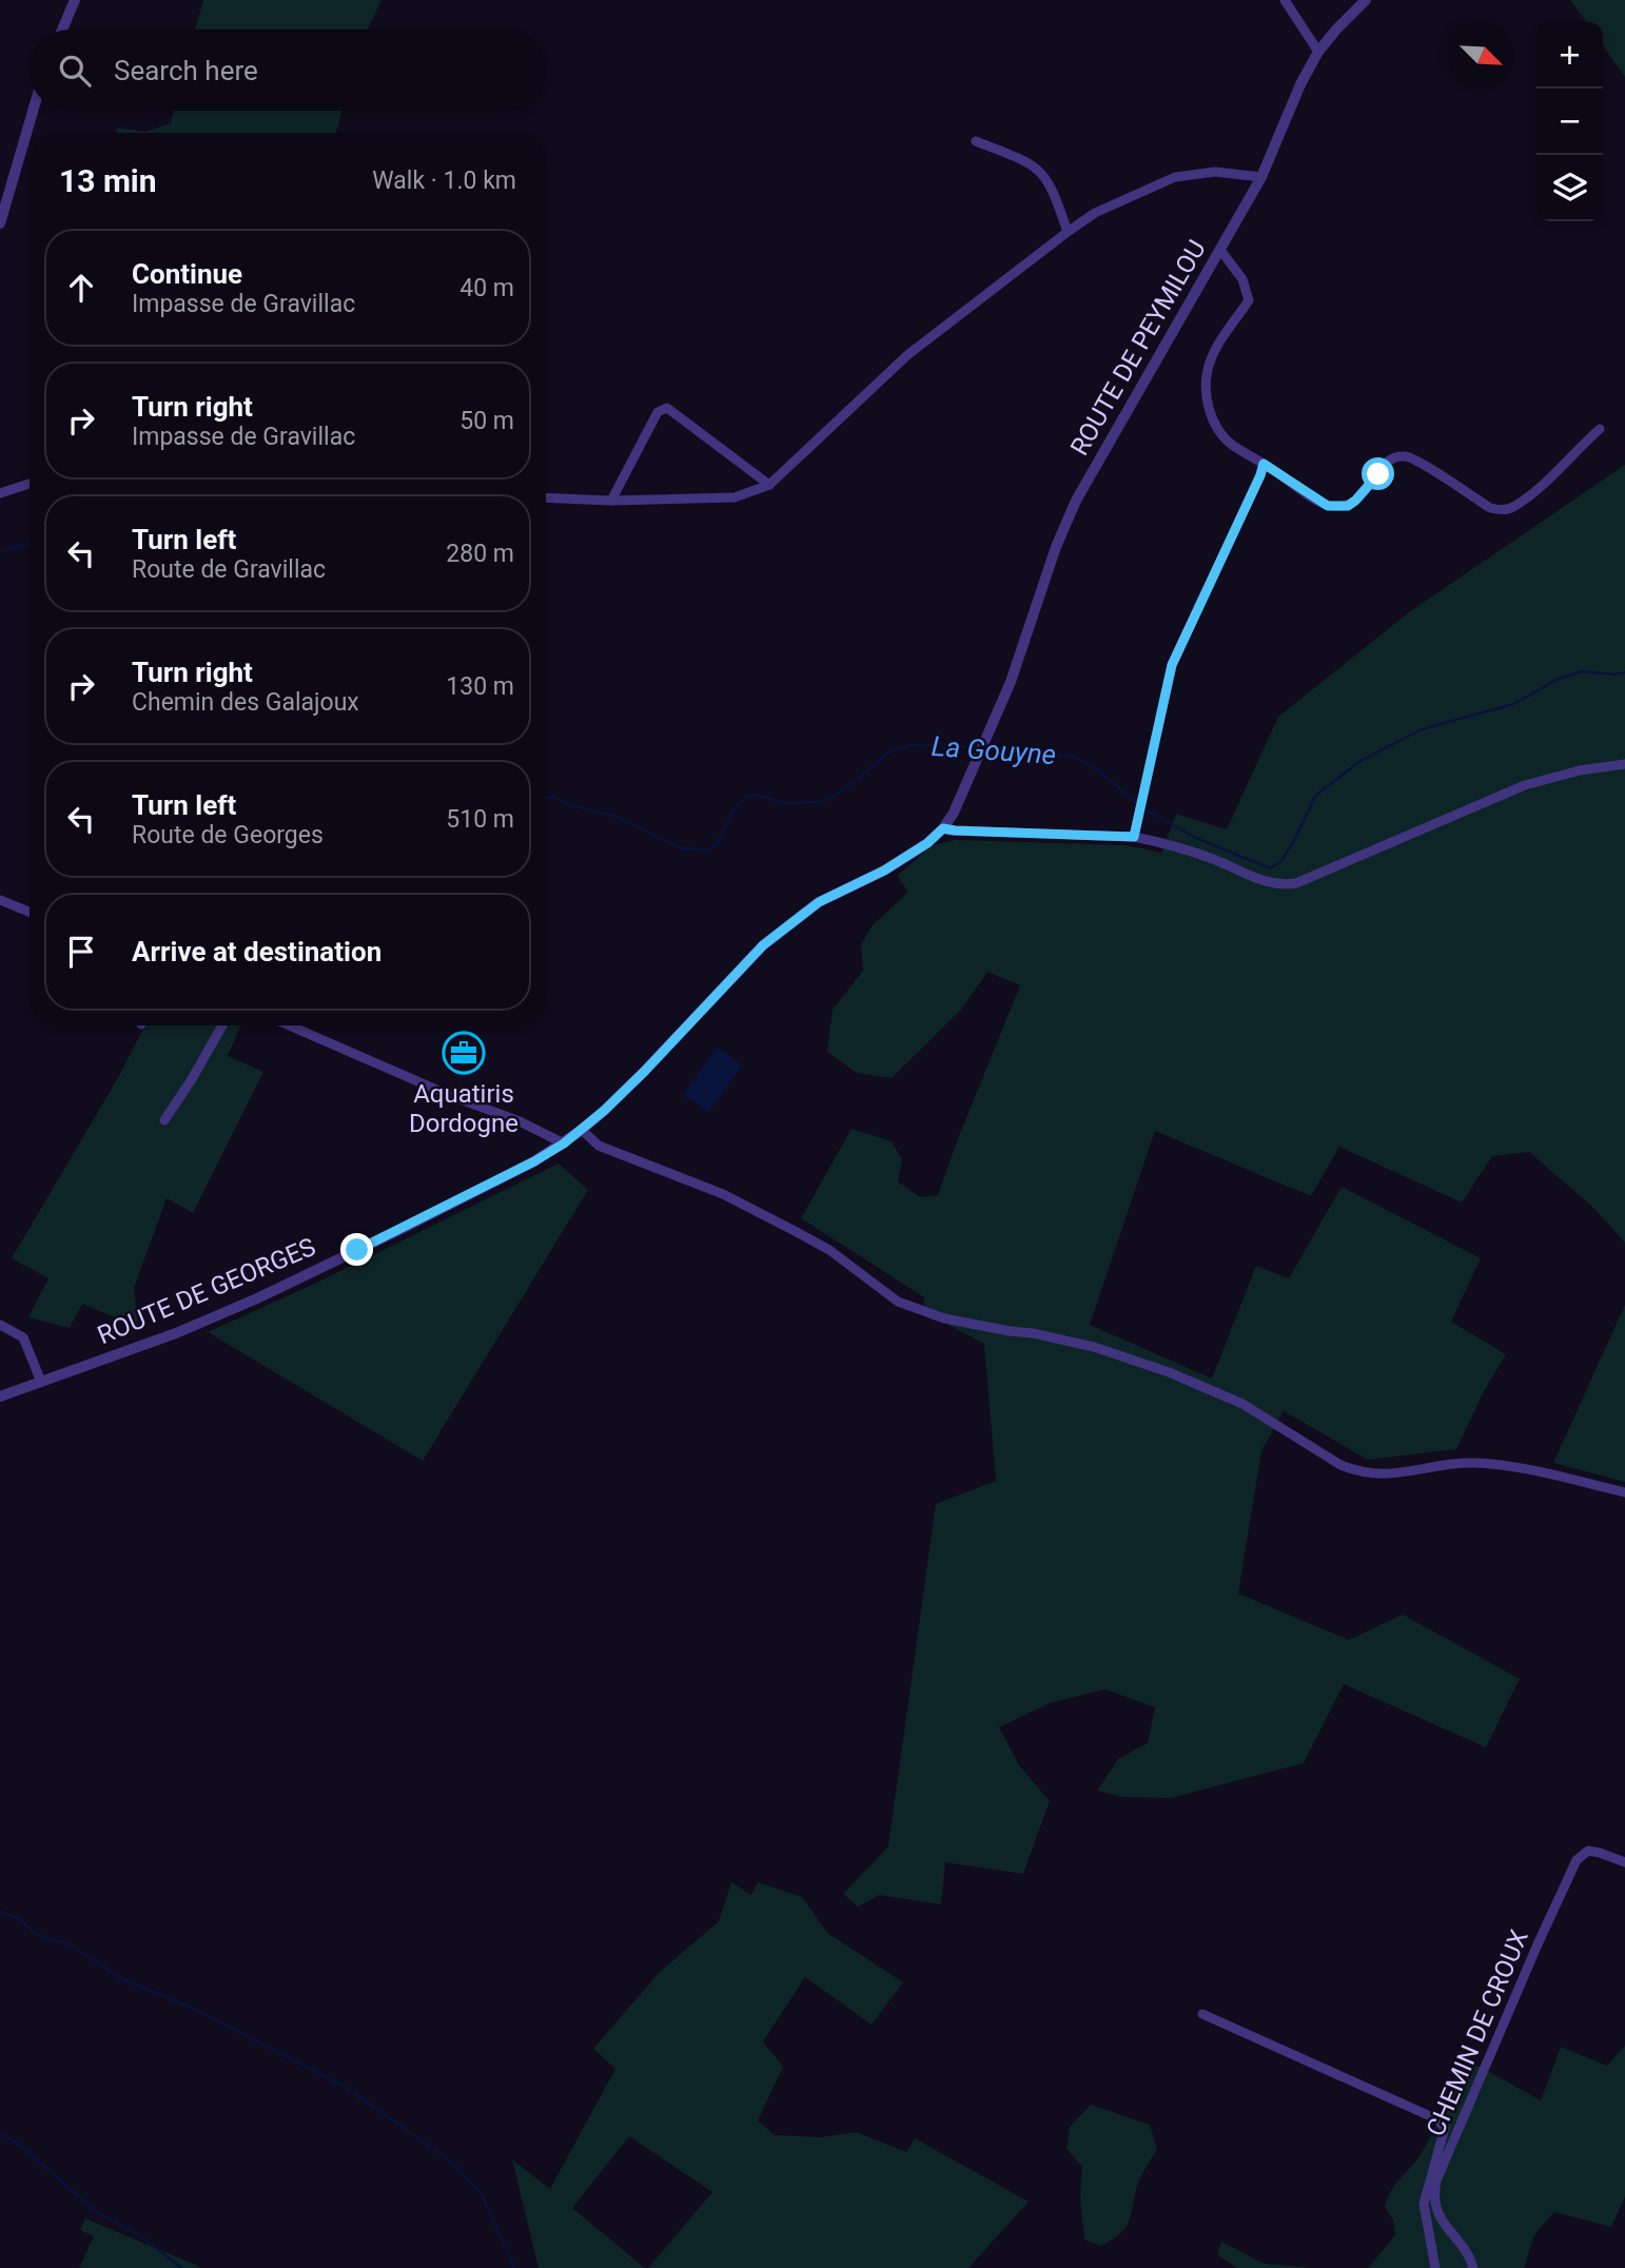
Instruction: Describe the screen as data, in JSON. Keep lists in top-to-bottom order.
{
  "streets": {
    "street": ["ROUTE DE PEYMILOU", "ROUTE DE GEORGES", "CHEMIN DE CROUX"]
  },
  "crossings": [
    ["ROUTE DE PEYMILOU", "ROUTE DE GEORGES"]
  ],
  "water": ["La Gouyne"],
  "places": {
    "office": ["Aquatiris Dordogne"]
  },
  "north": "bottom right",
  "page": {
    "map_buttons": ["+", "−"],
    "search": "Search here",
    "heading": ["13 min", "Walk · 1.0 km"],
    "list": [
      ["Continue", "Impasse de Gravillac", "40 m"],
      ["Turn right", "Impasse de Gravillac", "50 m"],
      ["Turn left", "Route de Gravillac", "280 m"],
      ["Turn right", "Chemin des Galajoux", "130 m"],
      ["Turn left", "Route de Georges", "510 m"],
      "Arrive at destination"
    ]
  }
}
